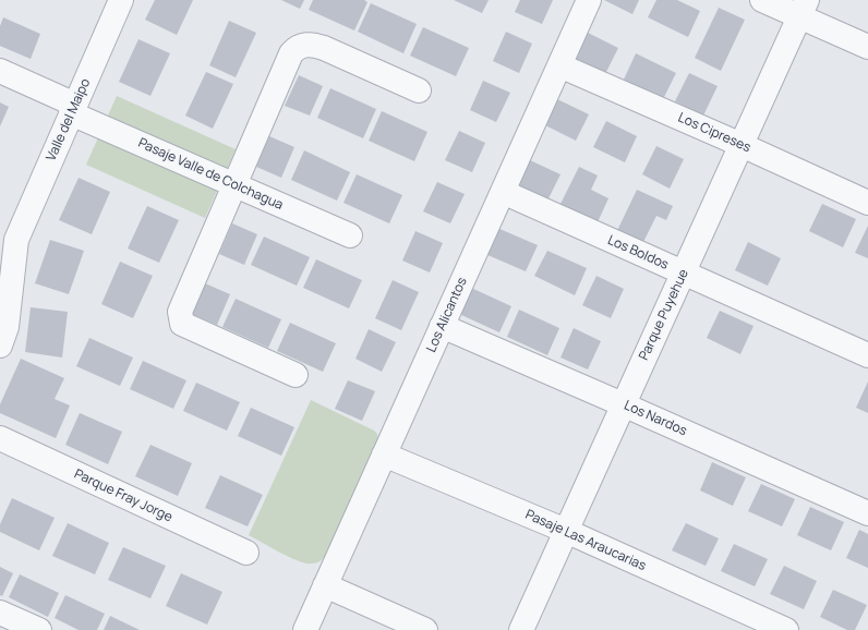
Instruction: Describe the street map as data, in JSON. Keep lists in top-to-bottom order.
{
  "streets": {
    "street": [
      "Valle del Maipo",
      "Los Cipreses",
      "Pasaje Valle de Colchagua",
      "Los Boldos",
      "Los Alicantos",
      "Parque Puyehue",
      "Los Nardos",
      "Parque Fray Jorge",
      "Pasaje Las Araucarias"
    ]
  },
  "crossings": [
    ["Valle del Maipo", "Pasaje Valle de Colchagua"],
    ["Los Cipreses", "Los Alicantos"],
    ["Los Cipreses", "Parque Puyehue"],
    ["Los Boldos", "Los Alicantos"],
    ["Los Boldos", "Parque Puyehue"],
    ["Los Alicantos", "Los Nardos"],
    ["Los Alicantos", "Pasaje Las Araucarias"],
    ["Parque Puyehue", "Los Nardos"],
    ["Parque Puyehue", "Pasaje Las Araucarias"]
  ]
}
